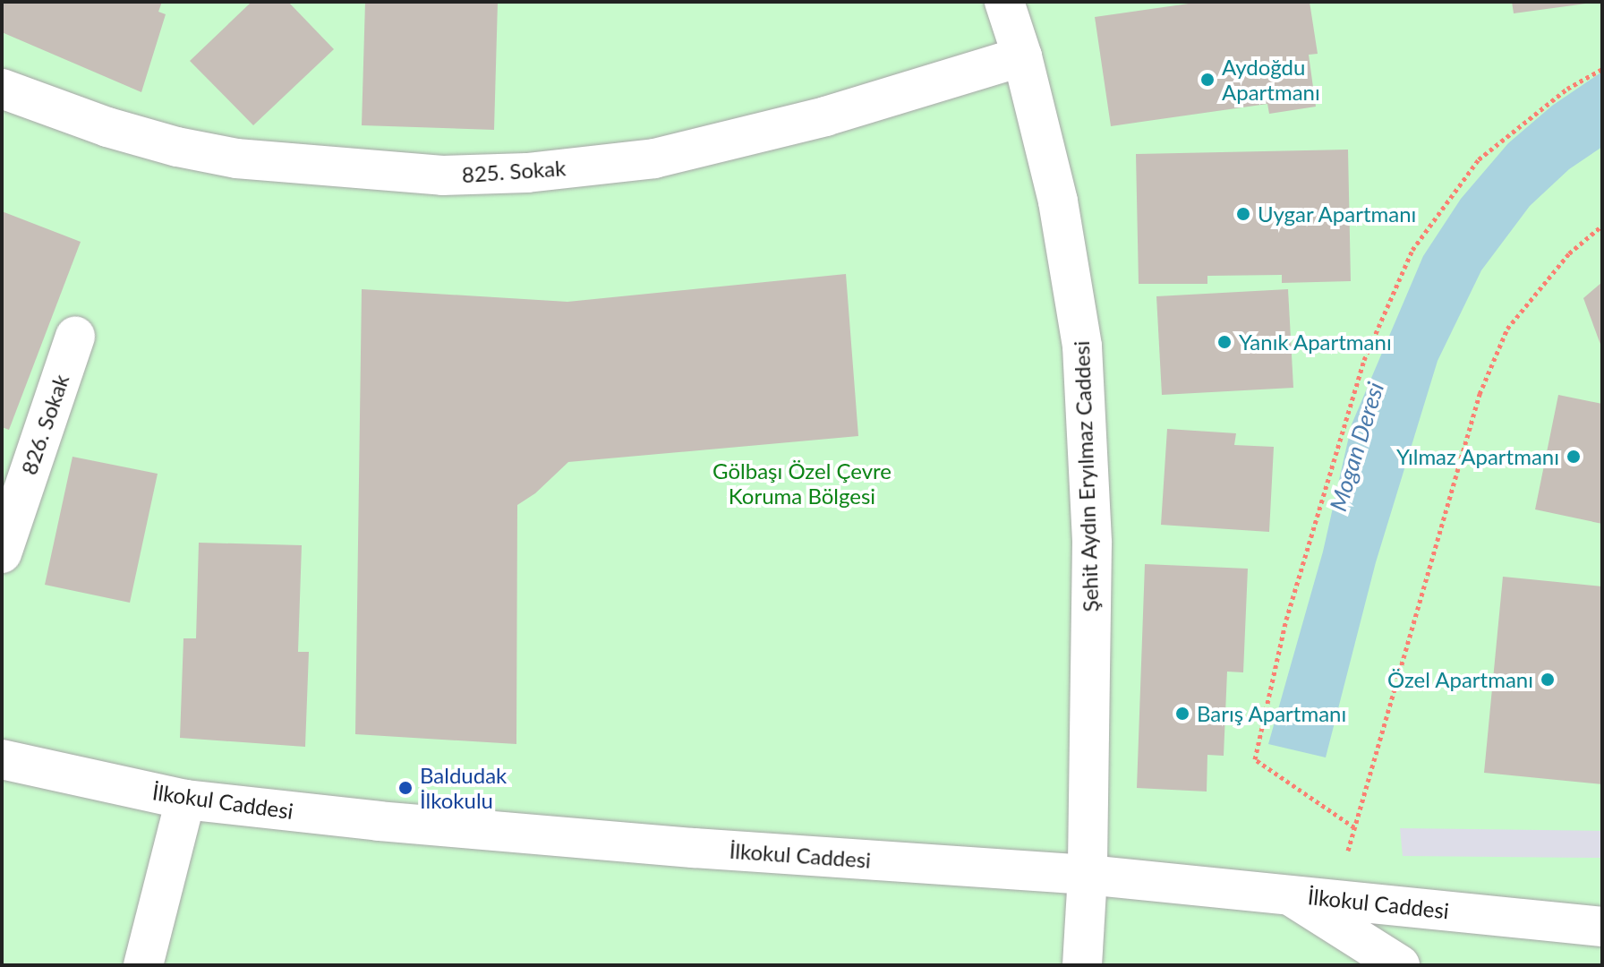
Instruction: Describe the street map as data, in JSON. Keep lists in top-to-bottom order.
{
  "streets": {
    "street": [
      "825. Sokak",
      "826. Sokak",
      "Şehit Aydın Eryılmaz Caddesi",
      "İlkokul Caddesi"
    ]
  },
  "crossings": [
    ["825. Sokak", "Şehit Aydın Eryılmaz Caddesi"],
    ["Şehit Aydın Eryılmaz Caddesi", "İlkokul Caddesi"]
  ],
  "water": ["Mogan Deresi"],
  "parks": ["Gölbaşı Özel Çevre Koruma Bölgesi"],
  "places": [
    "Aydoğdu Apartmanı",
    "Uygar Apartmanı",
    "Yanık Apartmanı",
    "Yılmaz Apartmanı",
    "Özel Apartmanı",
    "Barış Apartmanı",
    "Baldudak İlkokulu"
  ]
}
